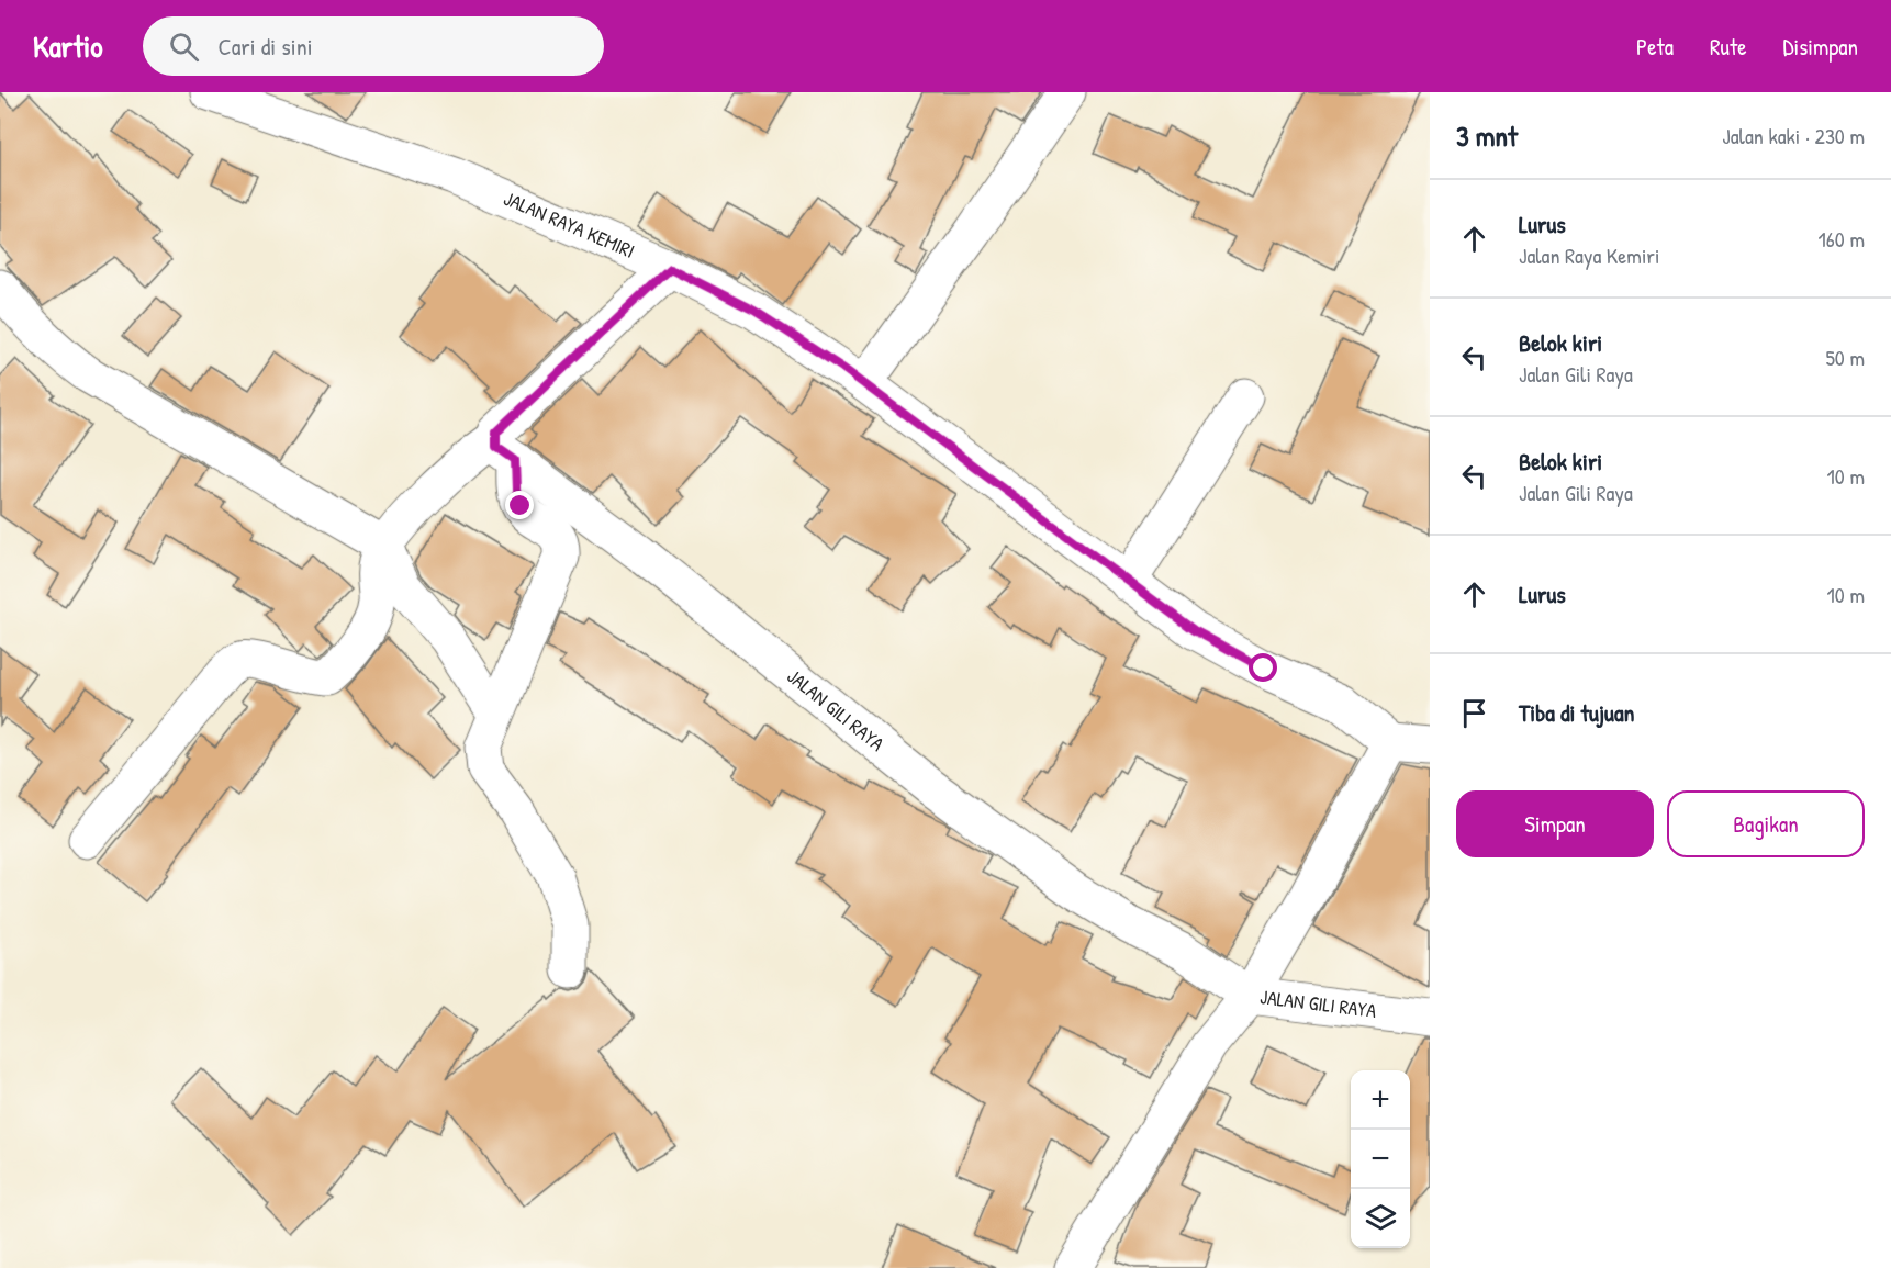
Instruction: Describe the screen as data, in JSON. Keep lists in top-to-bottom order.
{
  "streets": {
    "street": ["JALAN RAYA KEMIRI", "JALAN GILI RAYA"]
  },
  "page": {
    "header": "Kartio",
    "search": "Cari di sini",
    "nav": ["Peta", "Rute", "Disimpan"],
    "heading": ["3 mnt", "Jalan kaki · 230 m"],
    "list": [
      ["Lurus", "Jalan Raya Kemiri", "160 m"],
      ["Belok kiri", "Jalan Gili Raya", "50 m"],
      ["Belok kiri", "Jalan Gili Raya", "10 m"],
      ["Lurus", "10 m"],
      "Tiba di tujuan"
    ],
    "buttons": ["Simpan", "Bagikan"],
    "map_buttons": ["+", "−"]
  }
}
